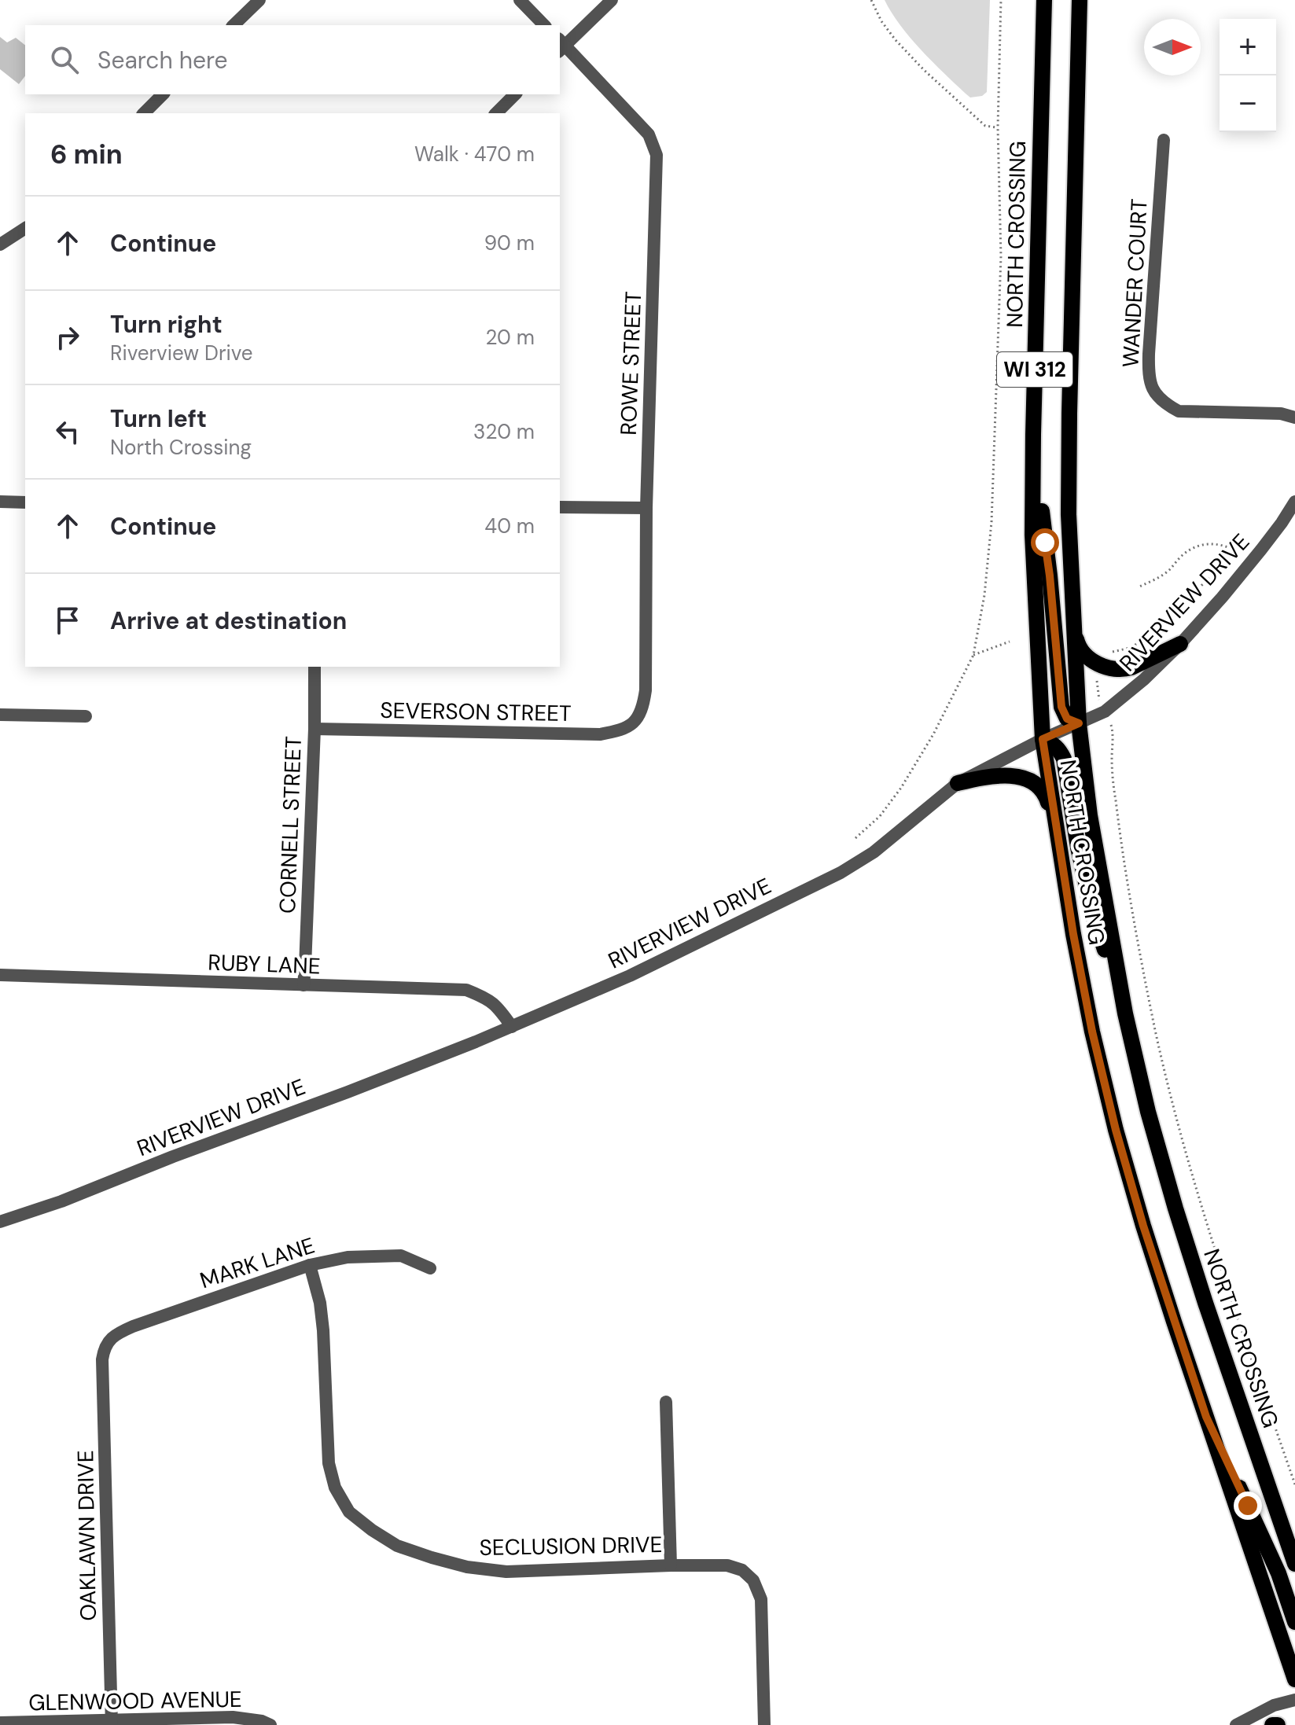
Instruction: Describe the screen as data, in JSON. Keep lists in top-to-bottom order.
{
  "streets": {
    "main road": ["NORTH CROSSING", "WI 312"],
    "street": [
      "WANDER COURT",
      "ROWE STREET",
      "RIVERVIEW DRIVE",
      "SEVERSON STREET",
      "CORNELL STREET",
      "RUBY LANE",
      "MARK LANE",
      "OAKLAWN DRIVE",
      "SECLUSION DRIVE",
      "GLENWOOD AVENUE"
    ]
  },
  "crossings": [
    ["NORTH CROSSING", "RIVERVIEW DRIVE"],
    ["ROWE STREET", "SEVERSON STREET"],
    ["RIVERVIEW DRIVE", "RUBY LANE"],
    ["SEVERSON STREET", "CORNELL STREET"],
    ["CORNELL STREET", "RUBY LANE"],
    ["MARK LANE", "OAKLAWN DRIVE"],
    ["MARK LANE", "SECLUSION DRIVE"],
    ["OAKLAWN DRIVE", "GLENWOOD AVENUE"]
  ],
  "north": "right",
  "page": {
    "map_buttons": ["+", "−"],
    "search": "Search here",
    "heading": ["6 min", "Walk · 470 m"],
    "list": [
      ["Continue", "90 m"],
      ["Turn right", "Riverview Drive", "20 m"],
      ["Turn left", "North Crossing", "320 m"],
      ["Continue", "40 m"],
      "Arrive at destination"
    ]
  }
}
